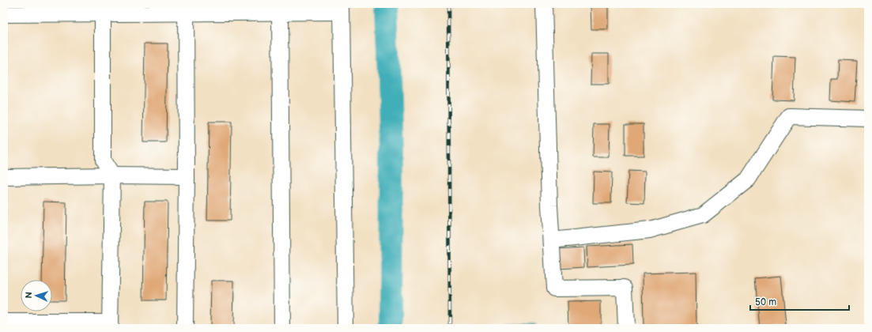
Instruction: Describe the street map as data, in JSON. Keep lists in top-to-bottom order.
{
  "scale_bar": "50 m",
  "north": "left"
}
